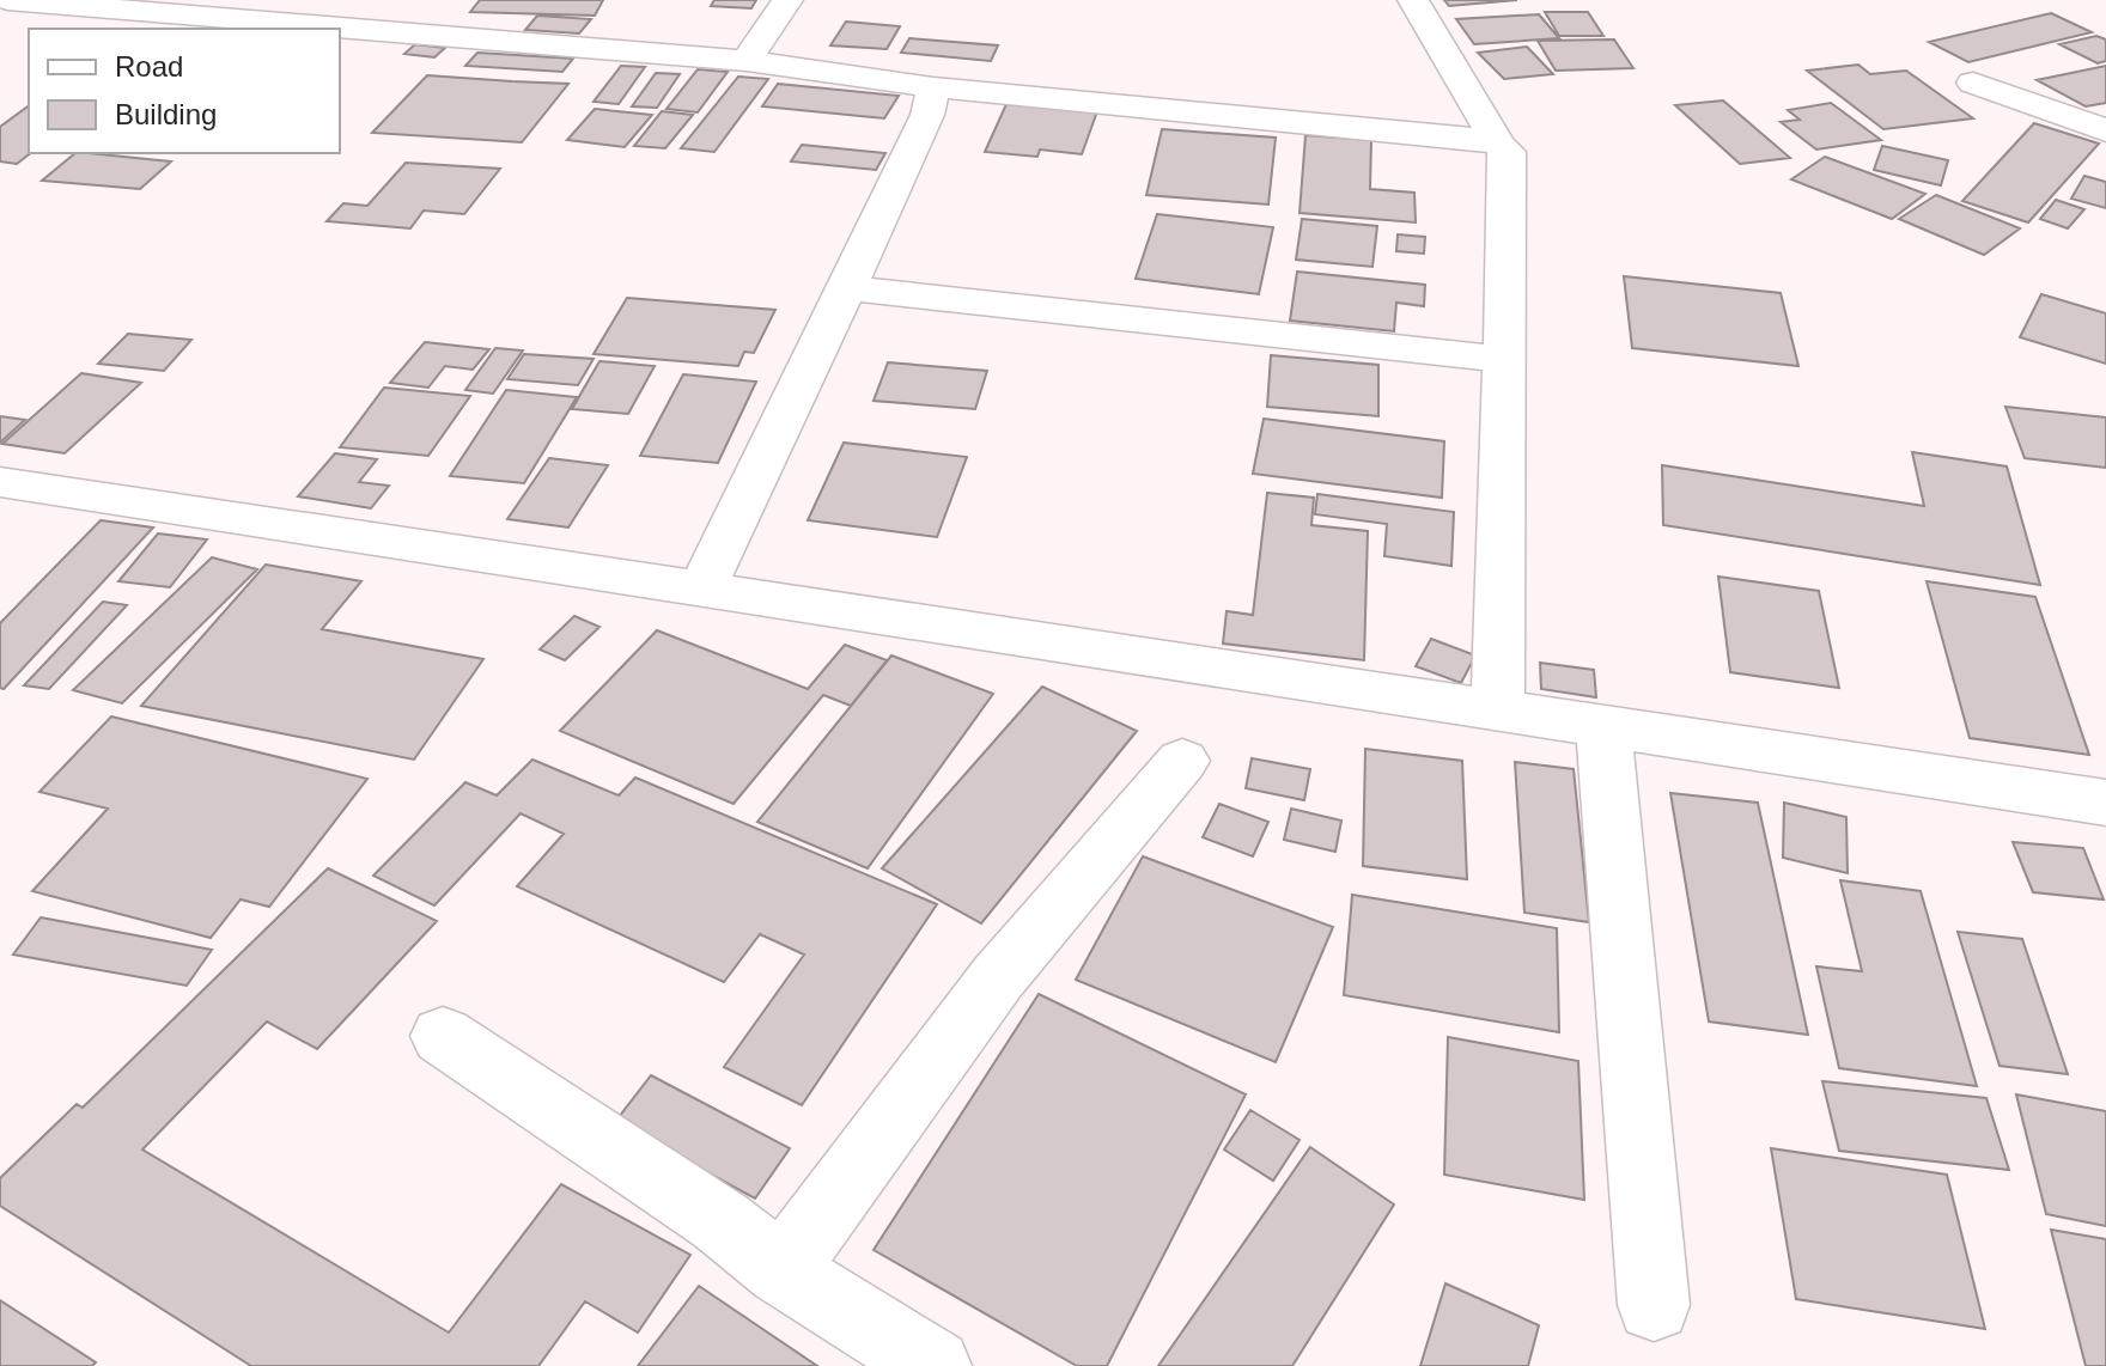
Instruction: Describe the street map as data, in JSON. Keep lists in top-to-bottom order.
{
  "legend": ["Road", "Building"]
}
